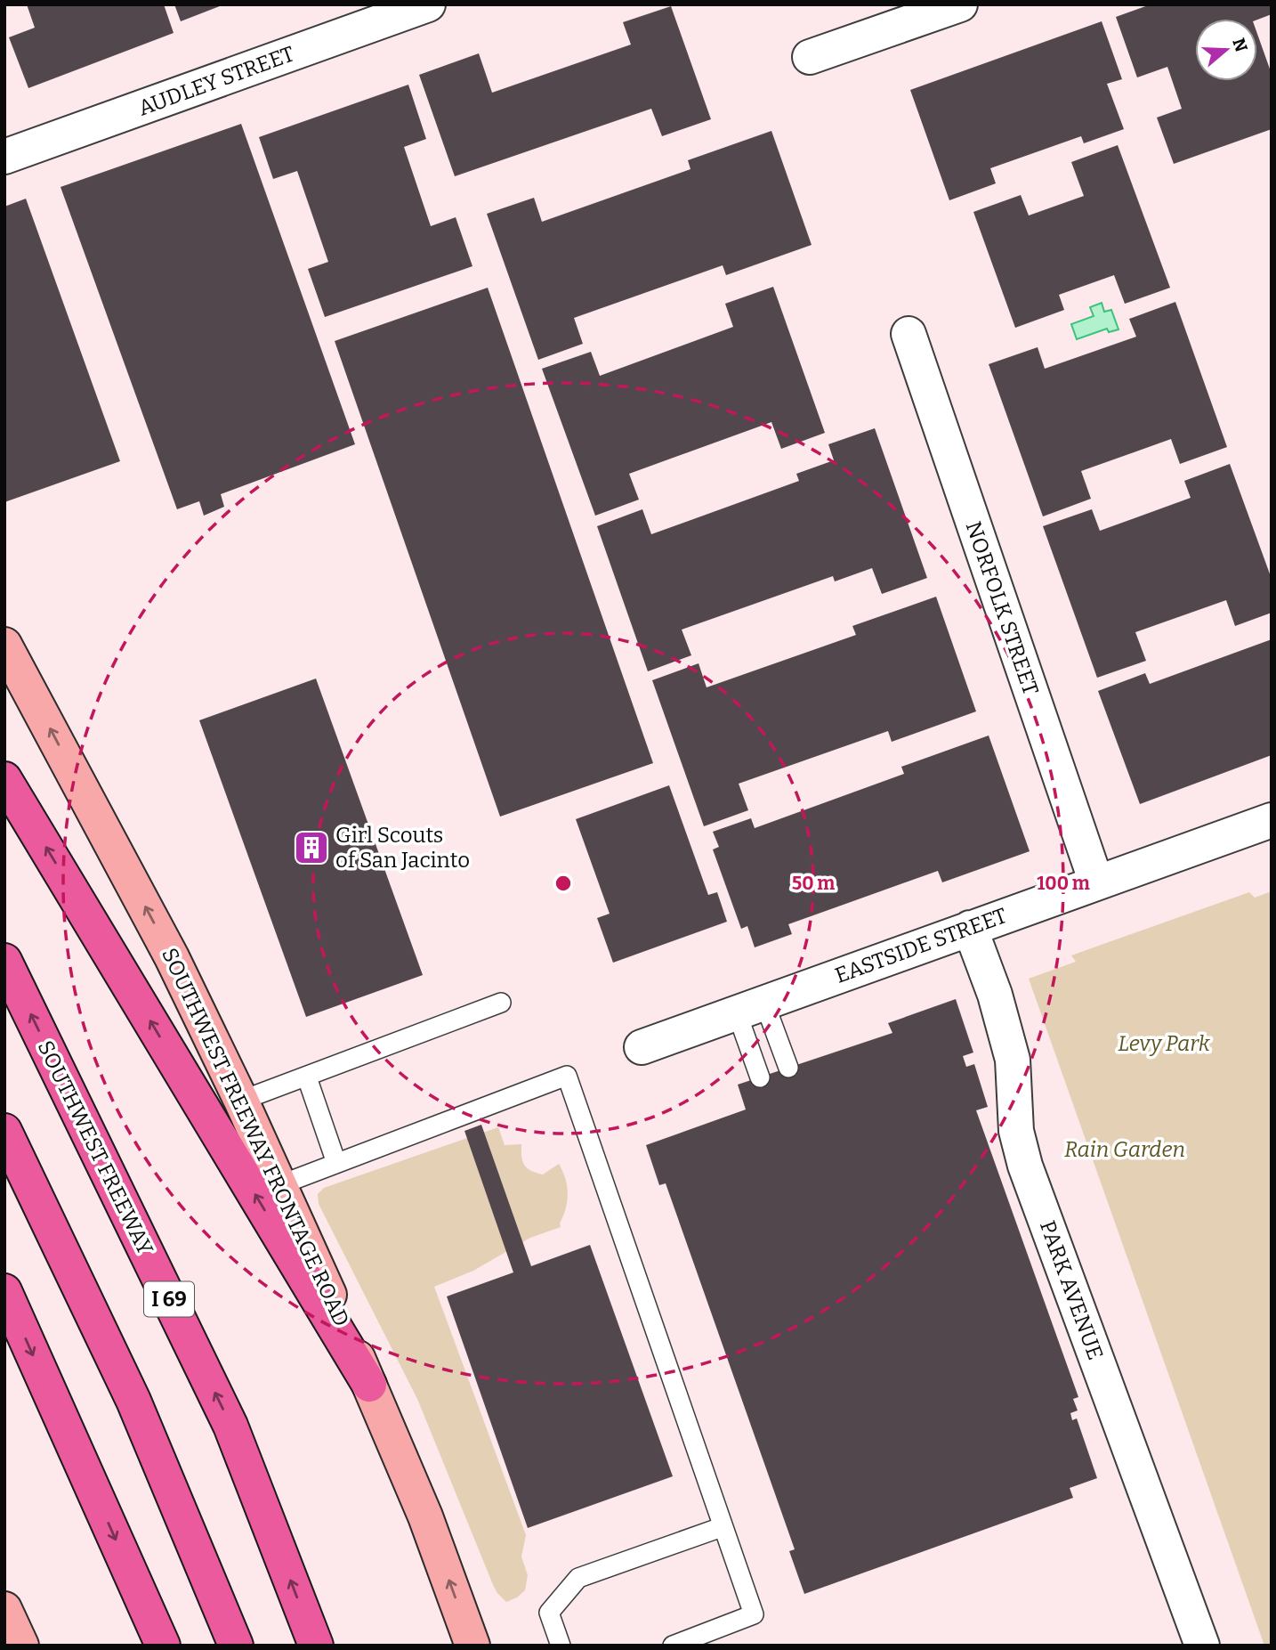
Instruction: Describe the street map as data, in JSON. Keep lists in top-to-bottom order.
{
  "streets": {
    "highway": ["SOUTHWEST FREEWAY", "I 69"],
    "main road": ["SOUTHWEST FREEWAY FRONTAGE ROAD"],
    "street": [
      "AUDLEY STREET",
      "NORFOLK STREET",
      "EASTSIDE STREET",
      "PARK AVENUE"
    ]
  },
  "crossings": [
    ["NORFOLK STREET", "EASTSIDE STREET"],
    ["EASTSIDE STREET", "PARK AVENUE"]
  ],
  "one_way": ["SOUTHWEST FREEWAY FRONTAGE ROAD"],
  "parks": ["Levy Park", "Rain Garden"],
  "places": {
    "building": ["Girl Scouts of San Jacinto"]
  },
  "north": "right",
  "rings": ["50 m", "100 m"]
}
